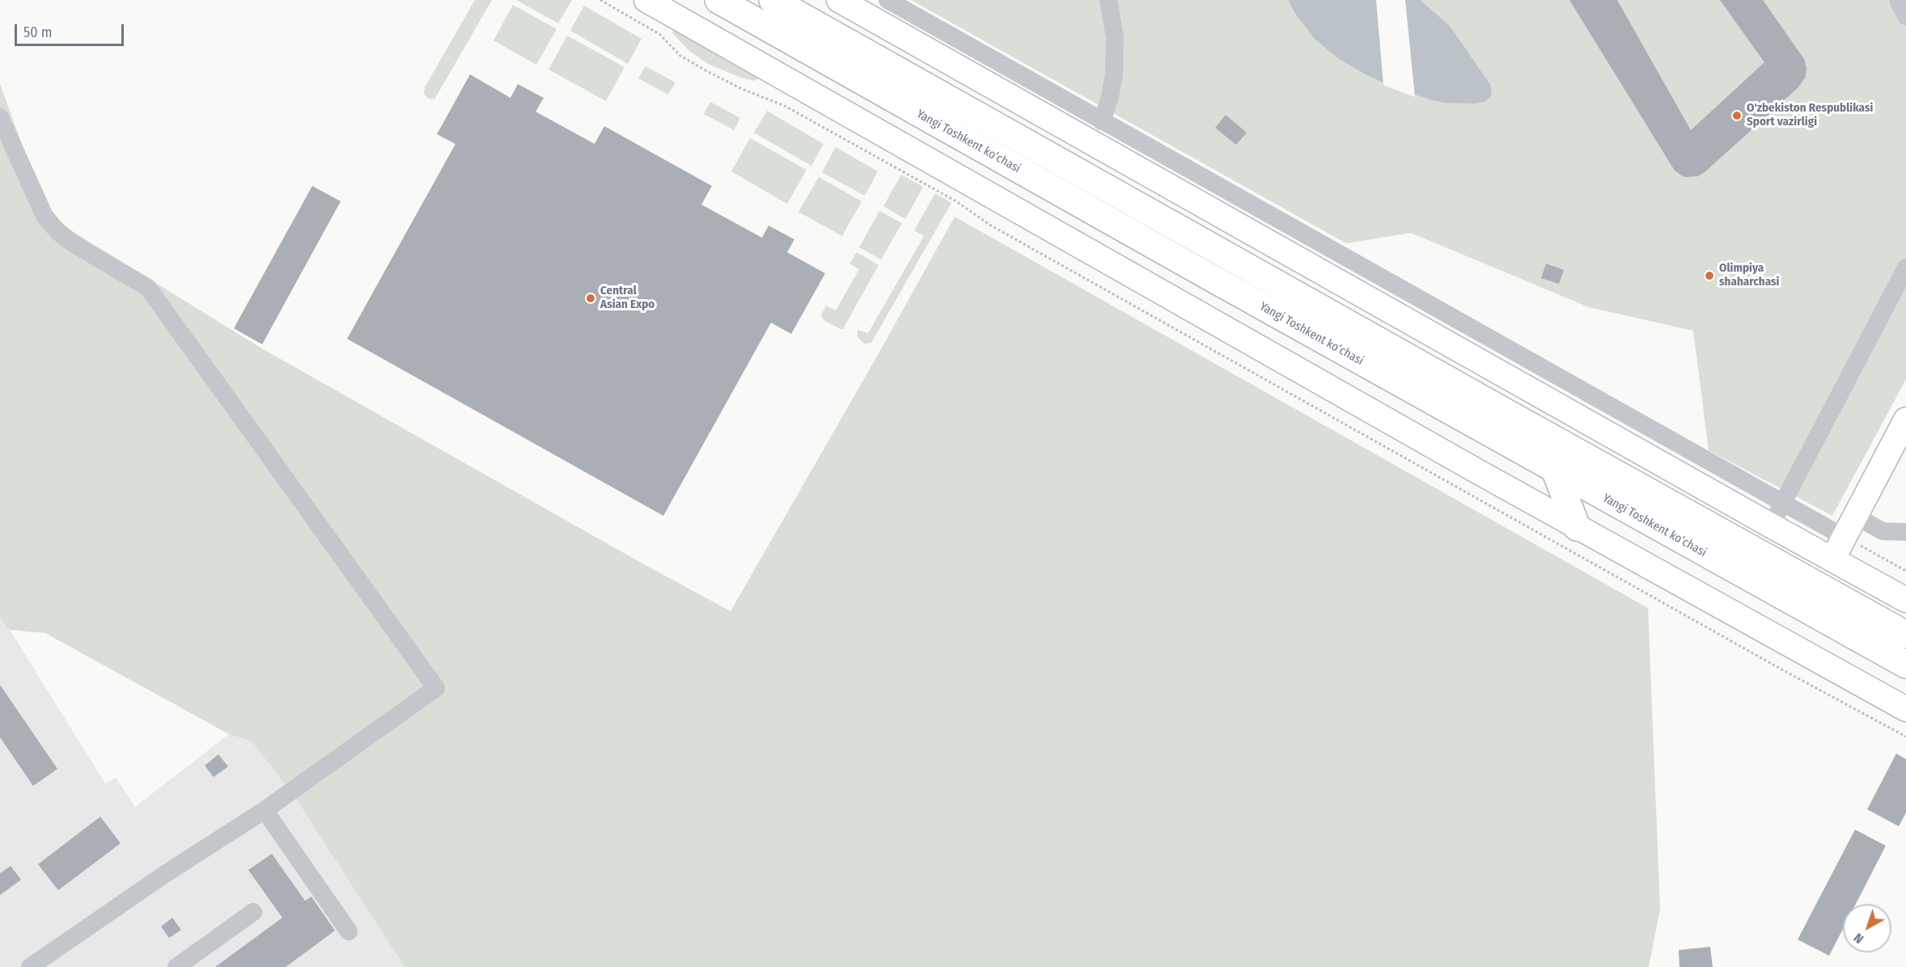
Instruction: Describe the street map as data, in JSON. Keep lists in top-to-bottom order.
{
  "streets": {
    "highway": ["Yangi Toshkent ko‘chasi"]
  },
  "places": ["O'zbekiston Respublikasi Sport vazirligi", "Olimpiya shaharchasi", "Central Asian Expo"],
  "scale_bar": "50 m",
  "north": "bottom left"
}
